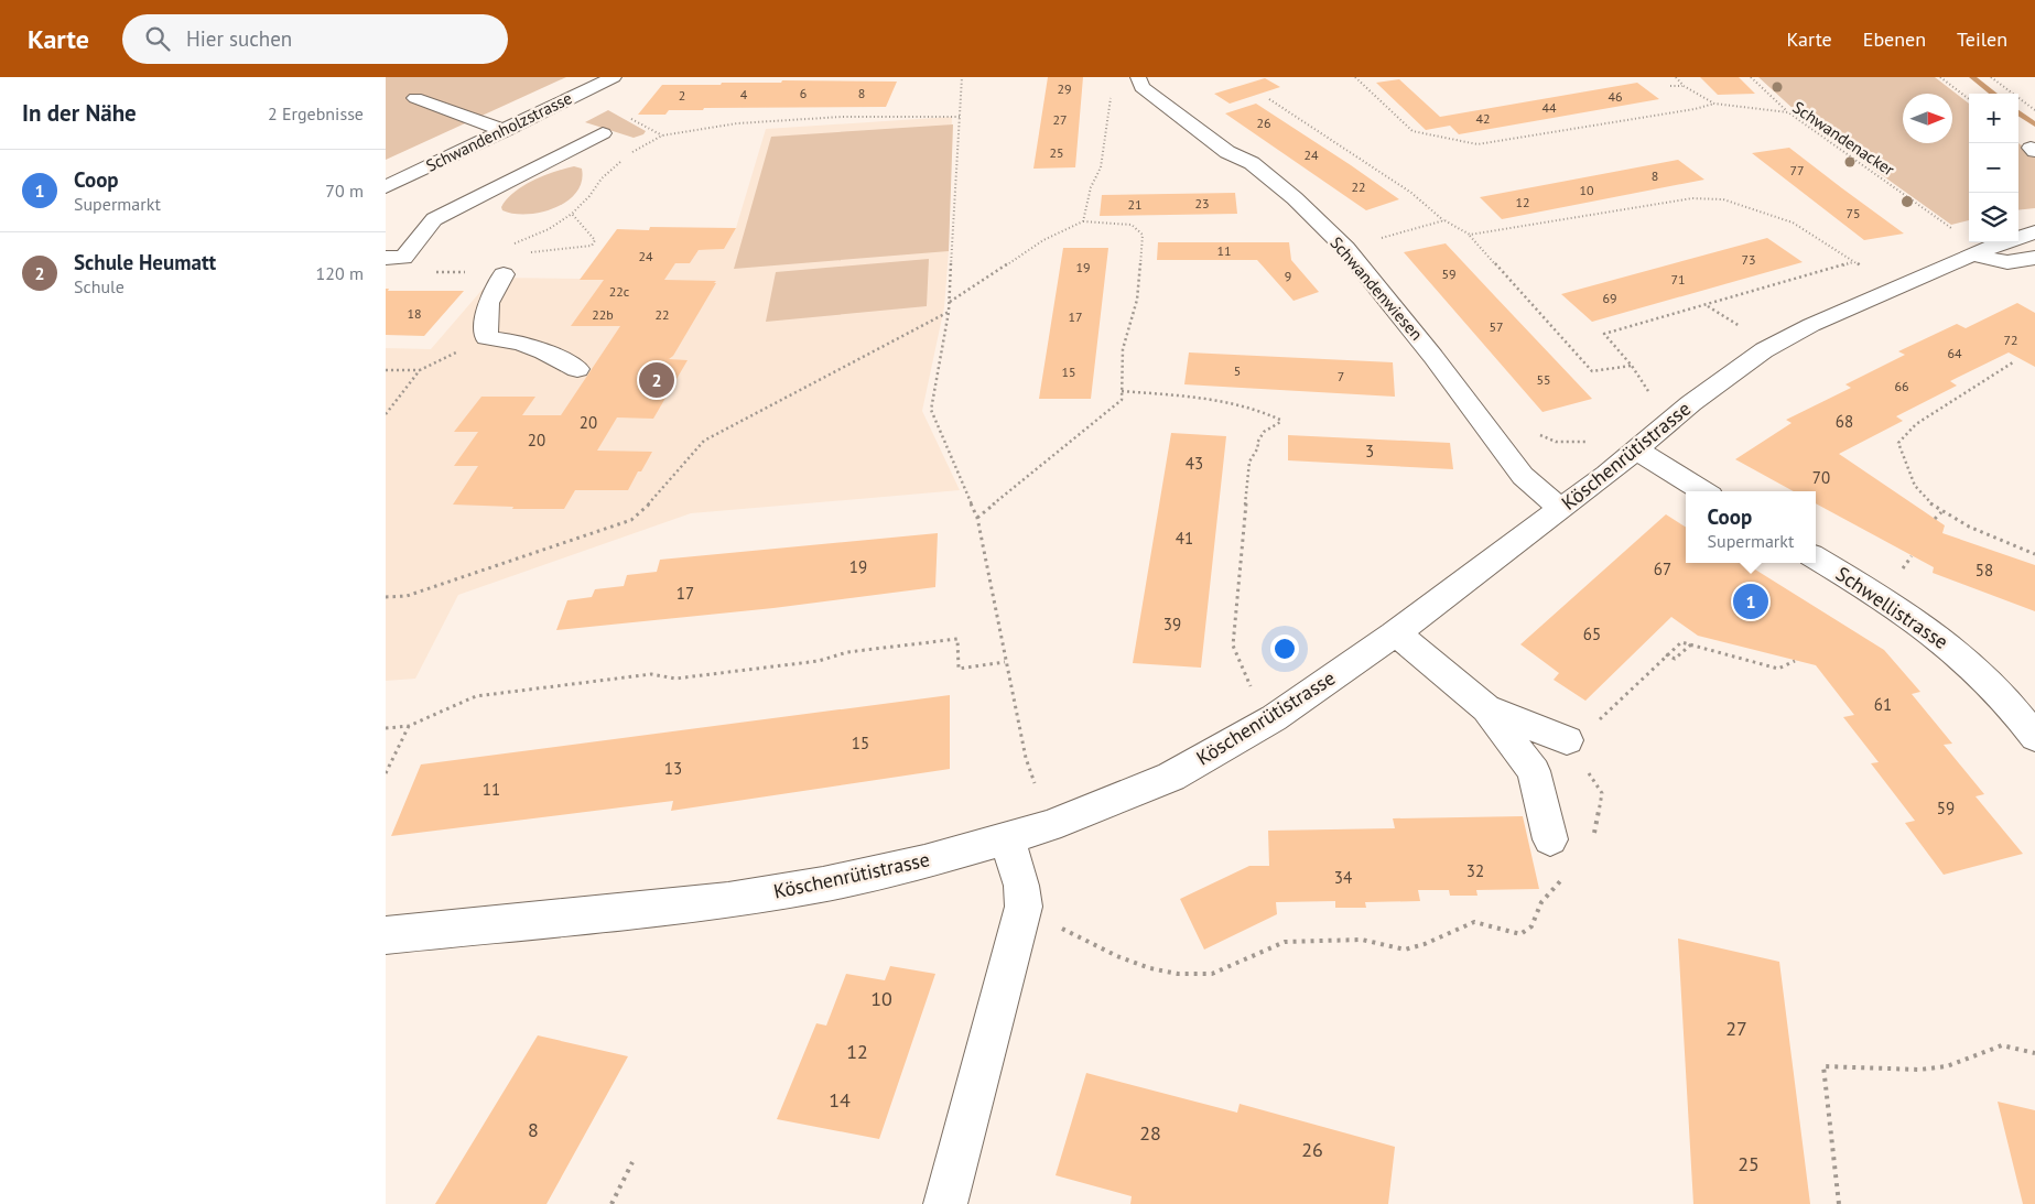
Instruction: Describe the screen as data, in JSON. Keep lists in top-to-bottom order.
{
  "streets": {
    "street": [
      "Schwandenholzstrasse",
      "Schwandenwiesen",
      "Köschenrütistrasse",
      "Schwellistrasse"
    ],
    "path": ["Schwandenacker"]
  },
  "crossings": [
    ["Schwandenacker", "Köschenrütistrasse"],
    ["Schwandenwiesen", "Köschenrütistrasse"]
  ],
  "house_numbers": [
    "29",
    "6",
    "8",
    "4",
    "2",
    "46",
    "44",
    "42",
    "27",
    "26",
    "25",
    "24",
    "77",
    "8",
    "22",
    "10",
    "12",
    "23",
    "21",
    "75",
    "11",
    "24",
    "73",
    "19",
    "59",
    "9",
    "71",
    "22c",
    "69",
    "18",
    "22b",
    "22",
    "17",
    "57",
    "72",
    "64",
    "5",
    "15",
    "7",
    "55",
    "66",
    "68",
    "20",
    "20",
    "3",
    "43",
    "70",
    "41",
    "19",
    "67",
    "58",
    "17",
    "39",
    "65",
    "61",
    "15",
    "13",
    "11",
    "59",
    "32",
    "34",
    "10",
    "27",
    "12",
    "14",
    "8",
    "28",
    "26",
    "25"
  ],
  "north": "right",
  "page": {
    "header": "Karte",
    "search": "Hier suchen",
    "nav": ["Karte", "Ebenen", "Teilen"],
    "heading": ["In der Nähe", "2 Ergebnisse"],
    "map_buttons": ["+", "−"],
    "list": [
      {
        "mark": "1",
        "name": "Coop",
        "note": "Supermarkt",
        "value": "70 m"
      },
      {
        "mark": "2",
        "name": "Schule Heumatt",
        "note": "Schule",
        "value": "120 m"
      }
    ],
    "pins": ["2", "1"],
    "popup": ["Coop", "Supermarkt"]
  }
}
